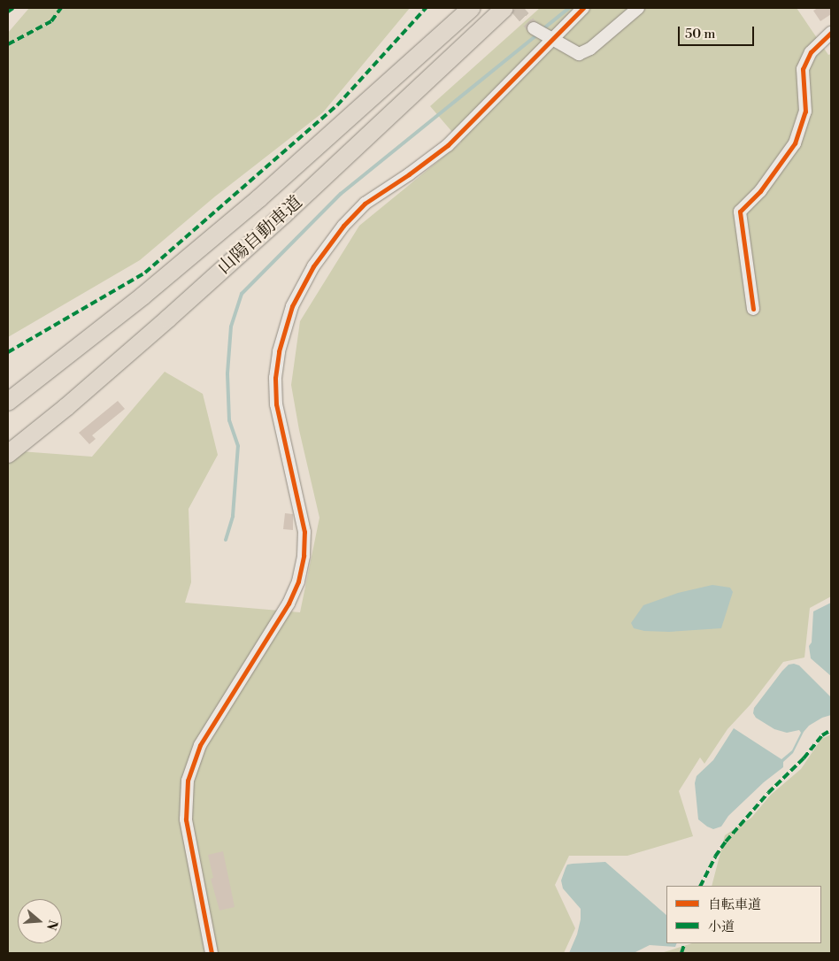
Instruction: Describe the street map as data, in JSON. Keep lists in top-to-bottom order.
{
  "streets": {
    "highway": ["山陽自動車道"]
  },
  "legend": ["自転車道", "小道"],
  "scale_bar": "50 m",
  "north": "right"
}
